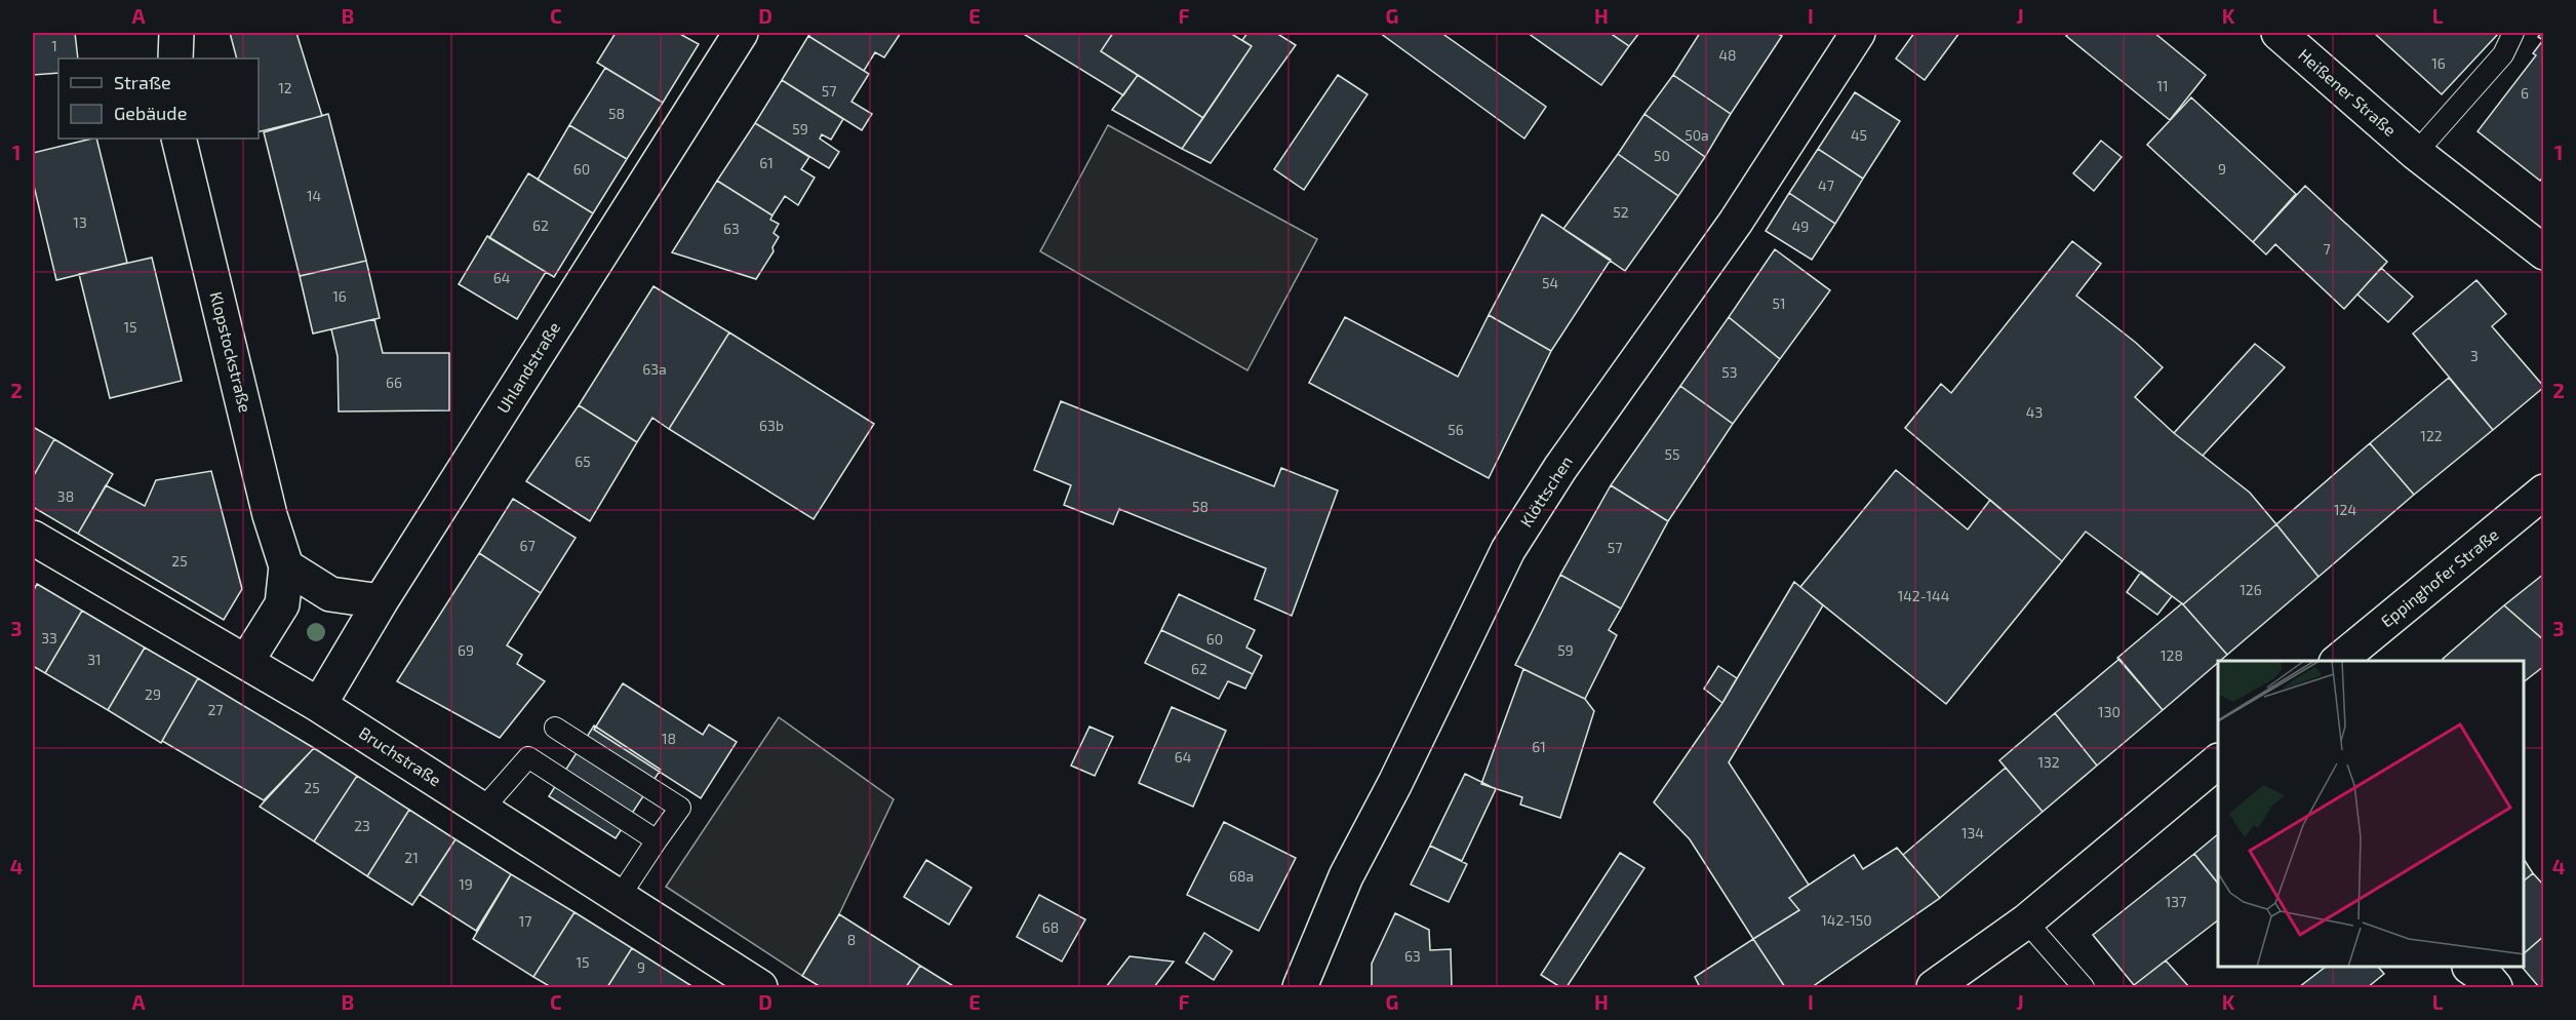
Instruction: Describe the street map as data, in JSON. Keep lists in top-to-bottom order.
{
  "streets": {
    "street": [
      "Heißener Straße",
      "Klopstockstraße",
      "Uhlandstraße",
      "Klöttschen",
      "Eppinghofer Straße",
      "Bruchstraße"
    ]
  },
  "crossings": [
    ["Klopstockstraße", "Bruchstraße"],
    ["Uhlandstraße", "Bruchstraße"]
  ],
  "house_numbers": [
    "1",
    "48",
    "16",
    "11",
    "12",
    "57",
    "6",
    "58",
    "59",
    "50a",
    "45",
    "50",
    "61",
    "60",
    "9",
    "47",
    "14",
    "52",
    "13",
    "62",
    "49",
    "63",
    "7",
    "64",
    "54",
    "16",
    "51",
    "15",
    "3",
    "63a",
    "53",
    "66",
    "43",
    "63b",
    "56",
    "122",
    "55",
    "65",
    "38",
    "58",
    "124",
    "67",
    "57",
    "25",
    "126",
    "142-144",
    "33",
    "60",
    "69",
    "59",
    "128",
    "31",
    "62",
    "29",
    "27",
    "130",
    "18",
    "61",
    "64",
    "132",
    "25",
    "23",
    "134",
    "21",
    "68a",
    "19",
    "137",
    "142-150",
    "17",
    "68",
    "8",
    "63",
    "15",
    "9"
  ],
  "legend": ["Straße", "Gebäude"],
  "grid": {
    "columns": [
      "A",
      "B",
      "C",
      "D",
      "E",
      "F",
      "G",
      "H",
      "I",
      "J",
      "K",
      "L"
    ],
    "rows": [
      "1",
      "2",
      "3",
      "4"
    ]
  }
}
